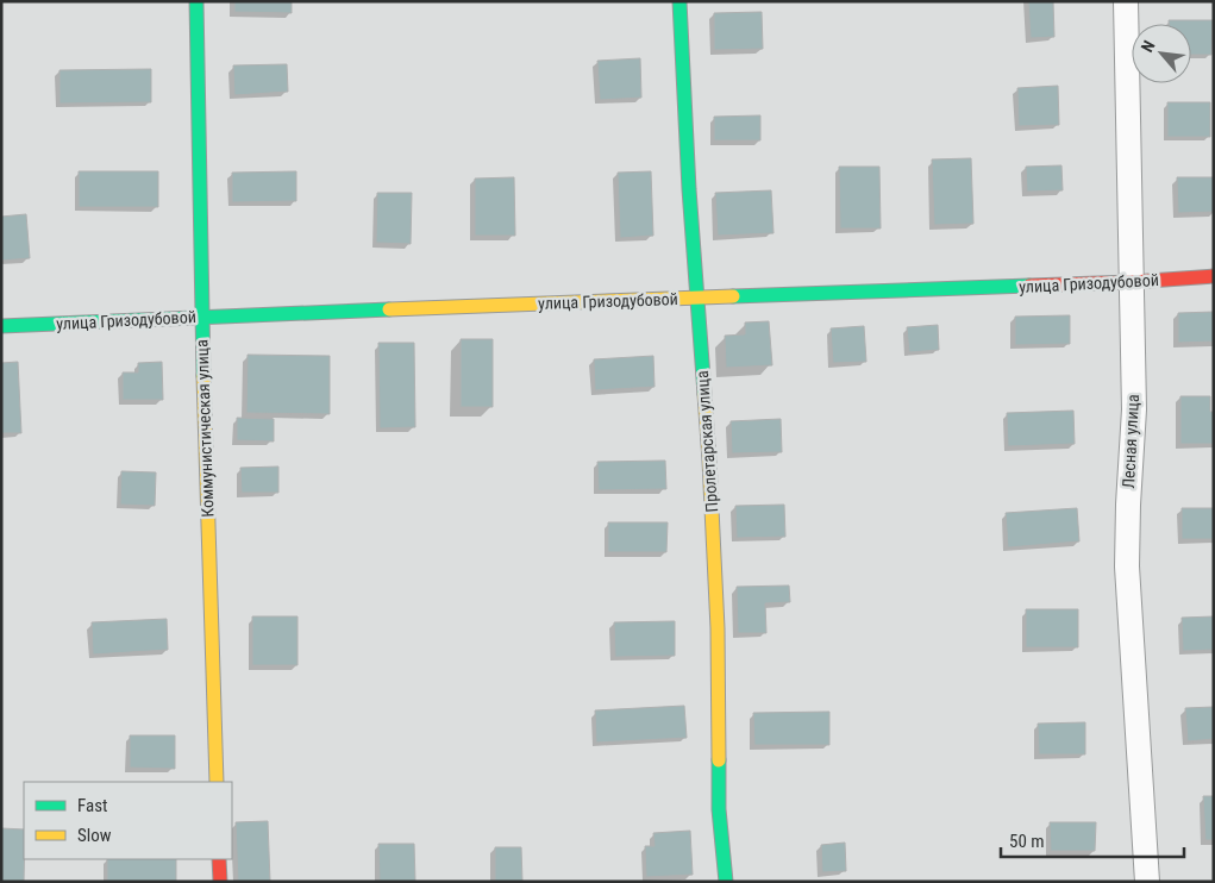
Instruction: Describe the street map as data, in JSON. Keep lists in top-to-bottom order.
{
  "streets": {
    "street": [
      "улица Гризодубовой",
      "Коммунистическая улица",
      "Пролетарская улица",
      "Лесная улица"
    ]
  },
  "crossings": [
    ["улица Гризодубовой", "Коммунистическая улица"],
    ["улица Гризодубовой", "Пролетарская улица"],
    ["улица Гризодубовой", "Лесная улица"]
  ],
  "legend": ["Fast", "Slow"],
  "scale_bar": "50 m",
  "north": "top left"
}
